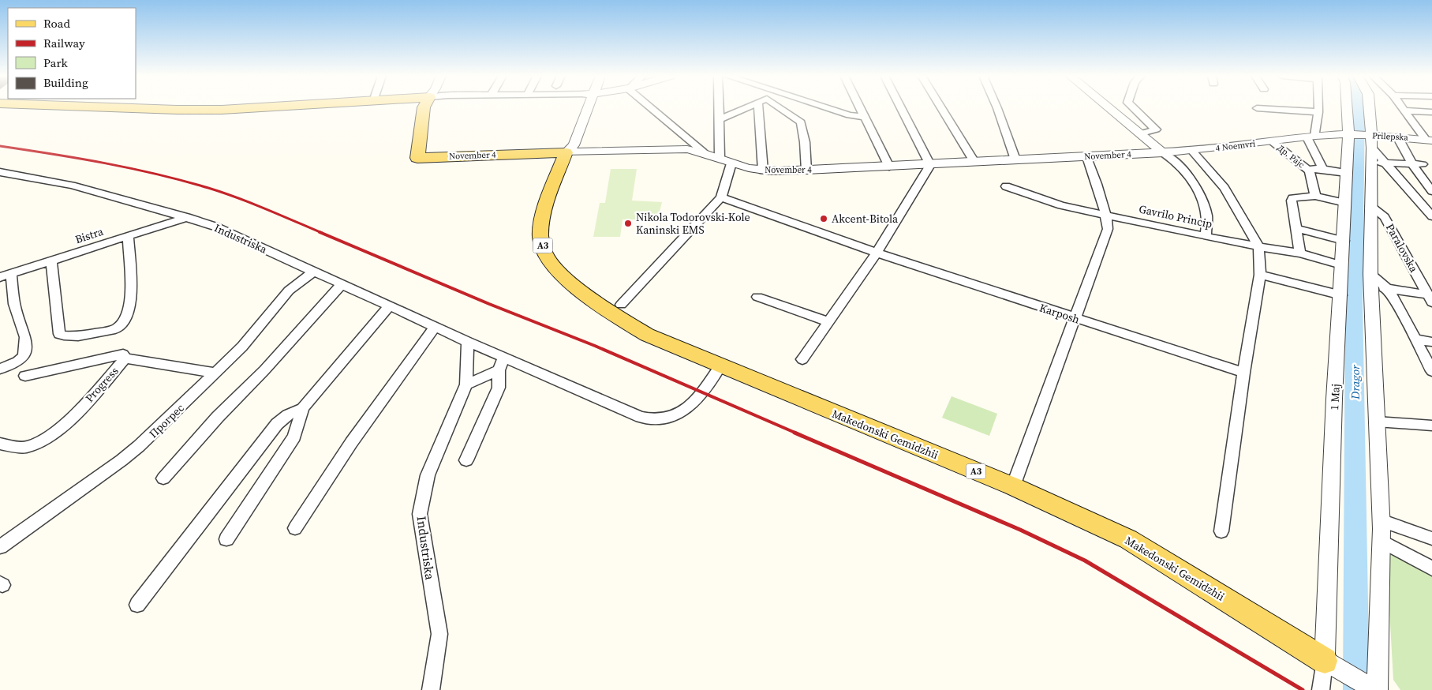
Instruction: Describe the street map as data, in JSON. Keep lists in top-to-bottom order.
{
  "streets": {
    "main road": ["November 4", "A3", "Makedonski Gemidzhii"],
    "street": [
      "Prilepska",
      "4 Noemvri",
      "Др. Рајс",
      "Gavrilo Princip",
      "Bistra",
      "Industriska",
      "Paralovska",
      "Karposh",
      "Progress",
      "1 Maj",
      "Прогрес"
    ]
  },
  "crossings": [
    ["Prilepska", "4 Noemvri"],
    ["Prilepska", "1 Maj"],
    ["4 Noemvri", "November 4"],
    ["4 Noemvri", "Др. Рајс"],
    ["4 Noemvri", "1 Maj"],
    ["November 4", "Makedonski Gemidzhii"],
    ["Gavrilo Princip", "1 Maj"],
    ["Bistra", "Industriska"],
    ["Industriska", "Прогрес"],
    ["Industriska", "Makedonski Gemidzhii"],
    ["A3", "1 Maj"],
    ["A3", "Makedonski Gemidzhii"],
    ["Progress", "Прогрес"],
    ["1 Maj", "Makedonski Gemidzhii"]
  ],
  "water": ["Dragor"],
  "places": ["Akcent-Bitola", "Nikola Todorovski-Kole Kaninski EMS"],
  "legend": [
    "Road",
    "Railway",
    "Park",
    "Building"
  ]
}
